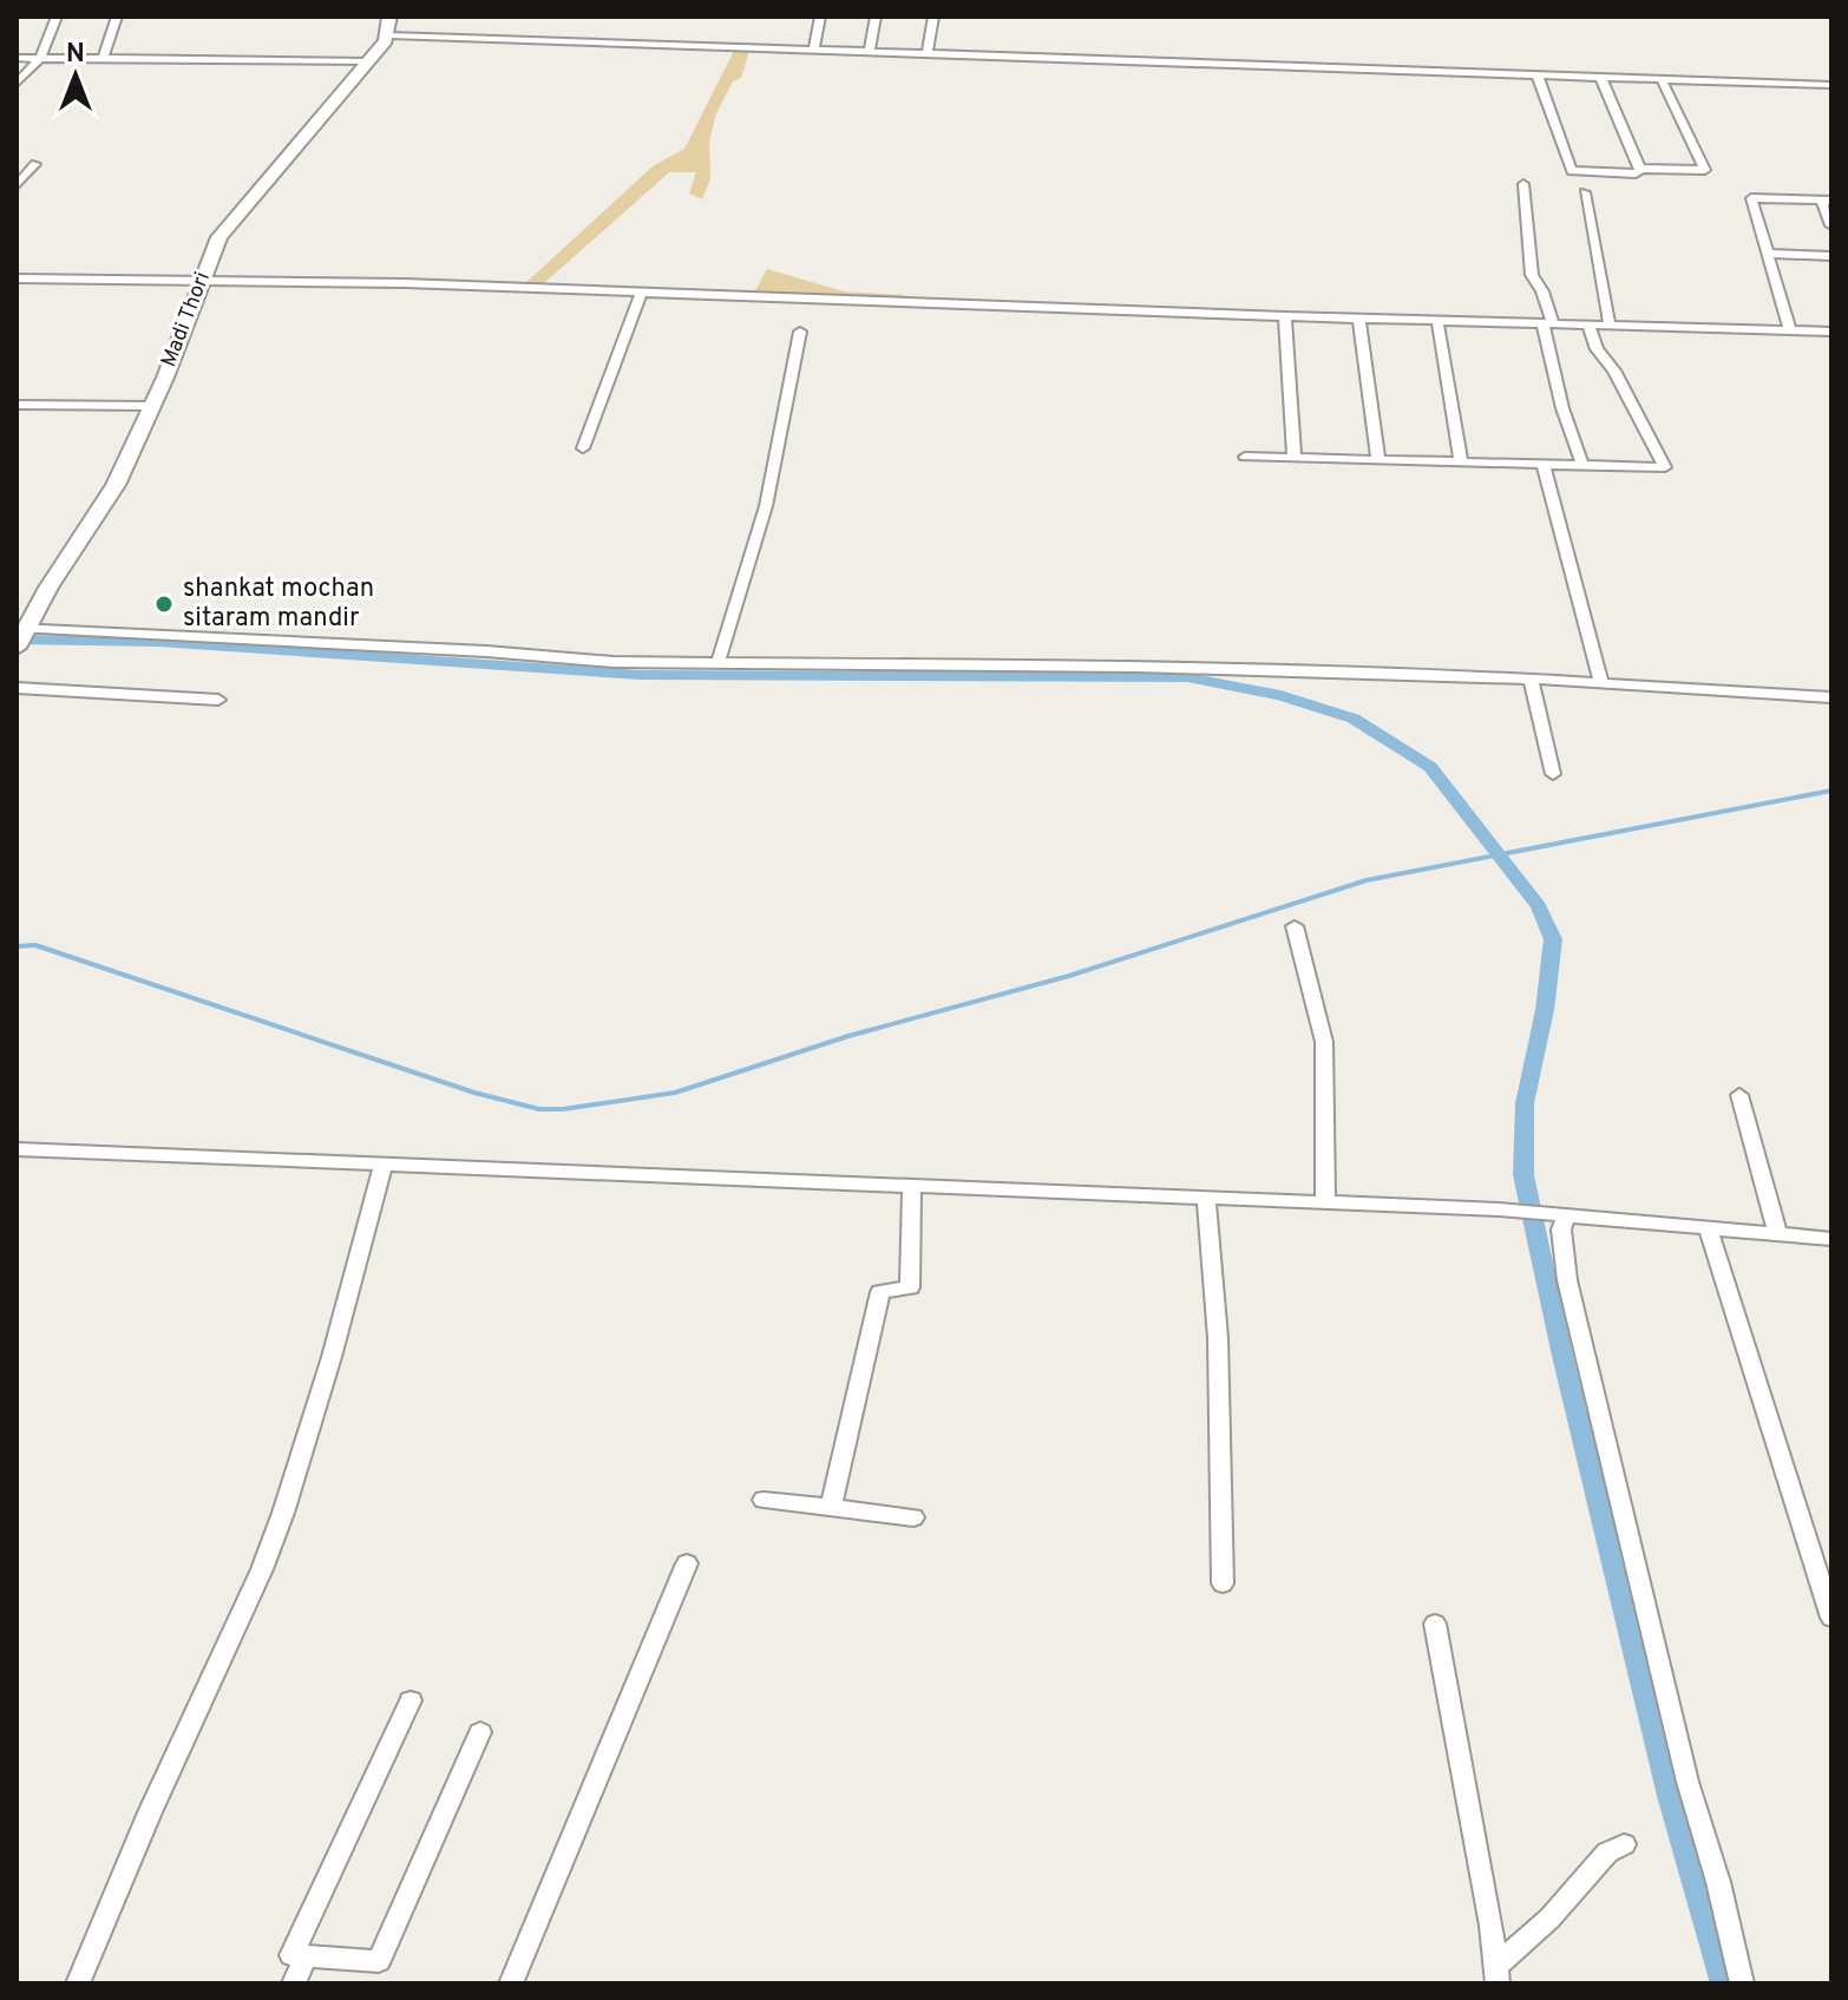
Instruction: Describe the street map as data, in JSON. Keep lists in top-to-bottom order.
{
  "streets": {
    "main road": ["Madi Thori"]
  },
  "places": ["shankat mochan sitaram mandir"],
  "north": "top"
}
